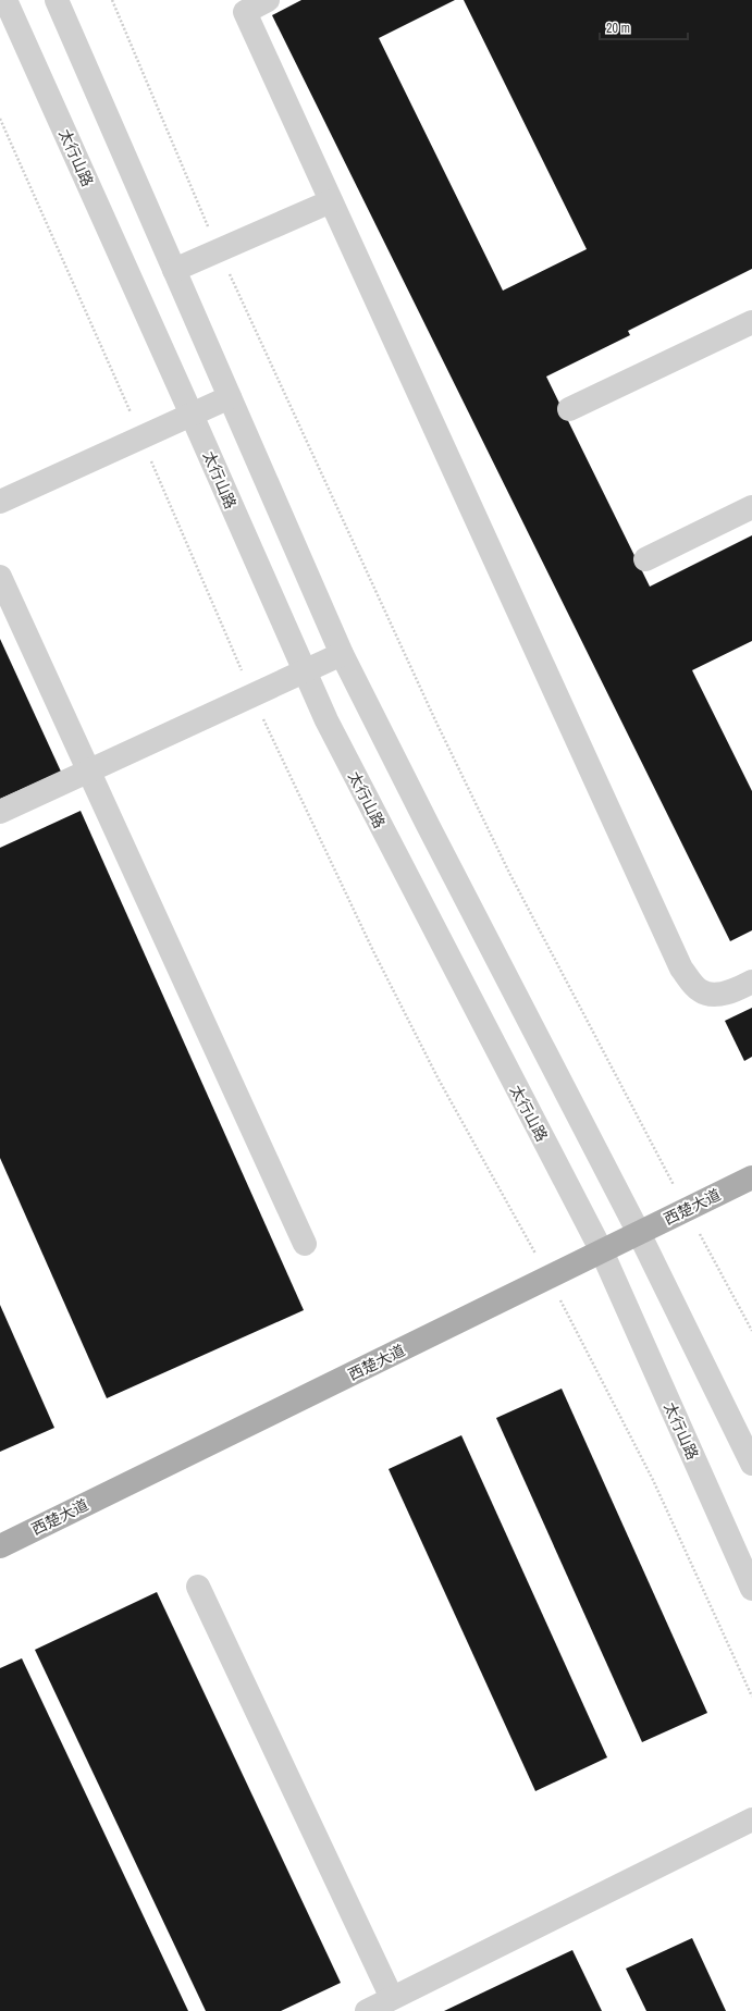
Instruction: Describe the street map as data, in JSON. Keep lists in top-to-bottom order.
{
  "streets": {
    "main road": ["西楚大道"],
    "street": ["太行山路"]
  },
  "crossings": [
    ["太行山路", "西楚大道"]
  ],
  "scale_bar": "20 m"
}
